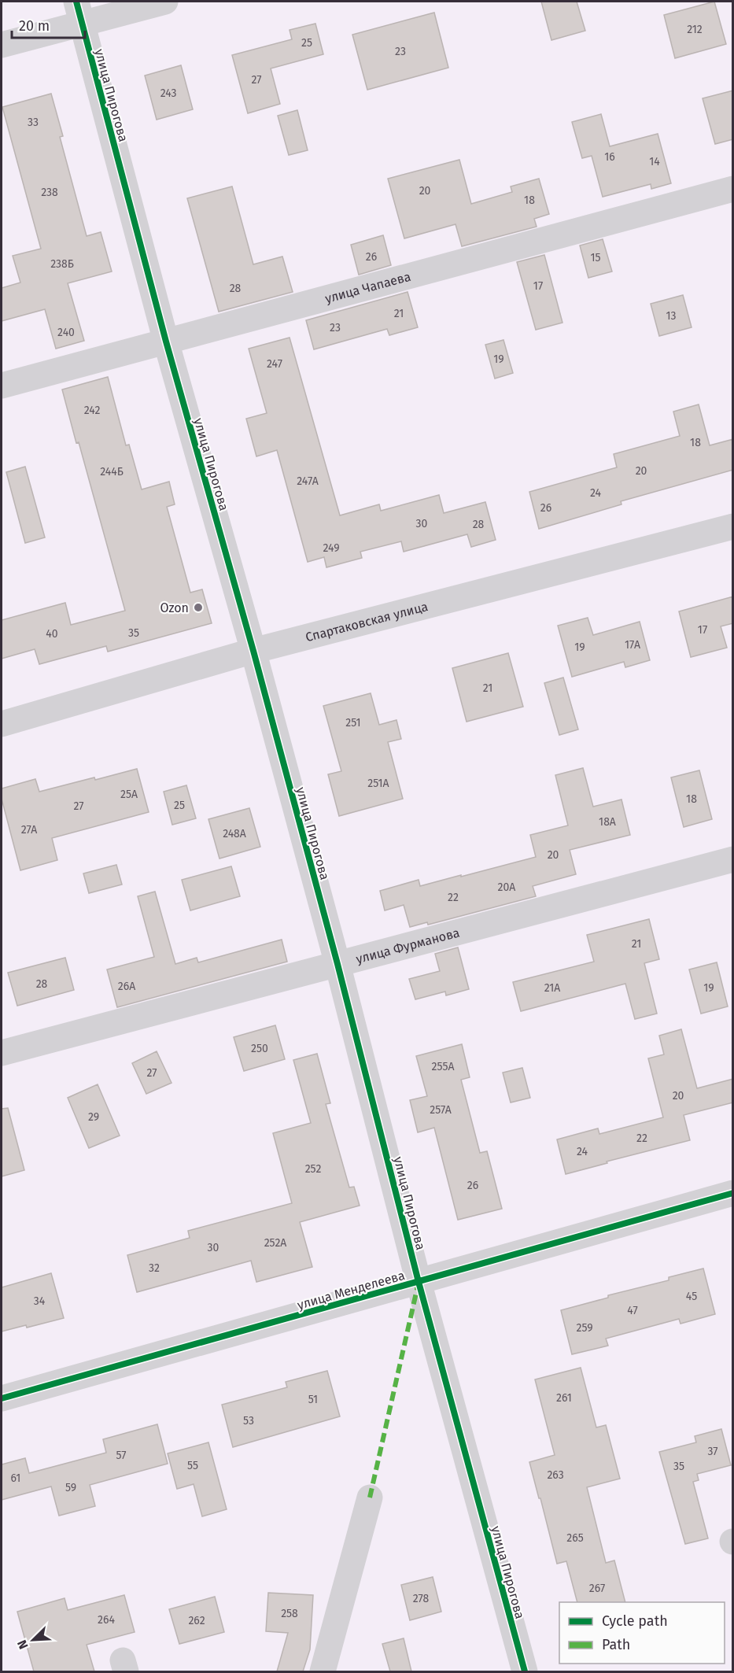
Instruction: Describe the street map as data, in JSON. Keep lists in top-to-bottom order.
{
  "streets": {
    "street": [
      "улица Пирогова",
      "улица Чапаева",
      "Спартаковская улица",
      "улица Фурманова",
      "улица Менделеева"
    ]
  },
  "crossings": [
    ["улица Пирогова", "улица Чапаева"],
    ["улица Пирогова", "Спартаковская улица"],
    ["улица Пирогова", "улица Фурманова"],
    ["улица Пирогова", "улица Менделеева"]
  ],
  "places": ["Ozon"],
  "house_numbers": [
    "212",
    "25",
    "23",
    "27",
    "243",
    "33",
    "16",
    "14",
    "20",
    "238",
    "18",
    "26",
    "15",
    "238Б",
    "17",
    "28",
    "21",
    "13",
    "23",
    "240",
    "19",
    "247",
    "242",
    "18",
    "20",
    "244Б",
    "247А",
    "24",
    "26",
    "30",
    "28",
    "249",
    "17",
    "35",
    "40",
    "17А",
    "19",
    "21",
    "251",
    "251А",
    "25А",
    "18",
    "25",
    "27",
    "18А",
    "27А",
    "248А",
    "20",
    "20А",
    "22",
    "21",
    "28",
    "26А",
    "21А",
    "19",
    "250",
    "255А",
    "27",
    "20",
    "257А",
    "29",
    "22",
    "24",
    "252",
    "26",
    "252А",
    "30",
    "32",
    "45",
    "34",
    "47",
    "259",
    "261",
    "51",
    "53",
    "37",
    "57",
    "55",
    "35",
    "263",
    "61",
    "59",
    "265",
    "267",
    "278",
    "258",
    "264",
    "262"
  ],
  "legend": ["Cycle path", "Path"],
  "scale_bar": "20 m",
  "north": "bottom left"
}
